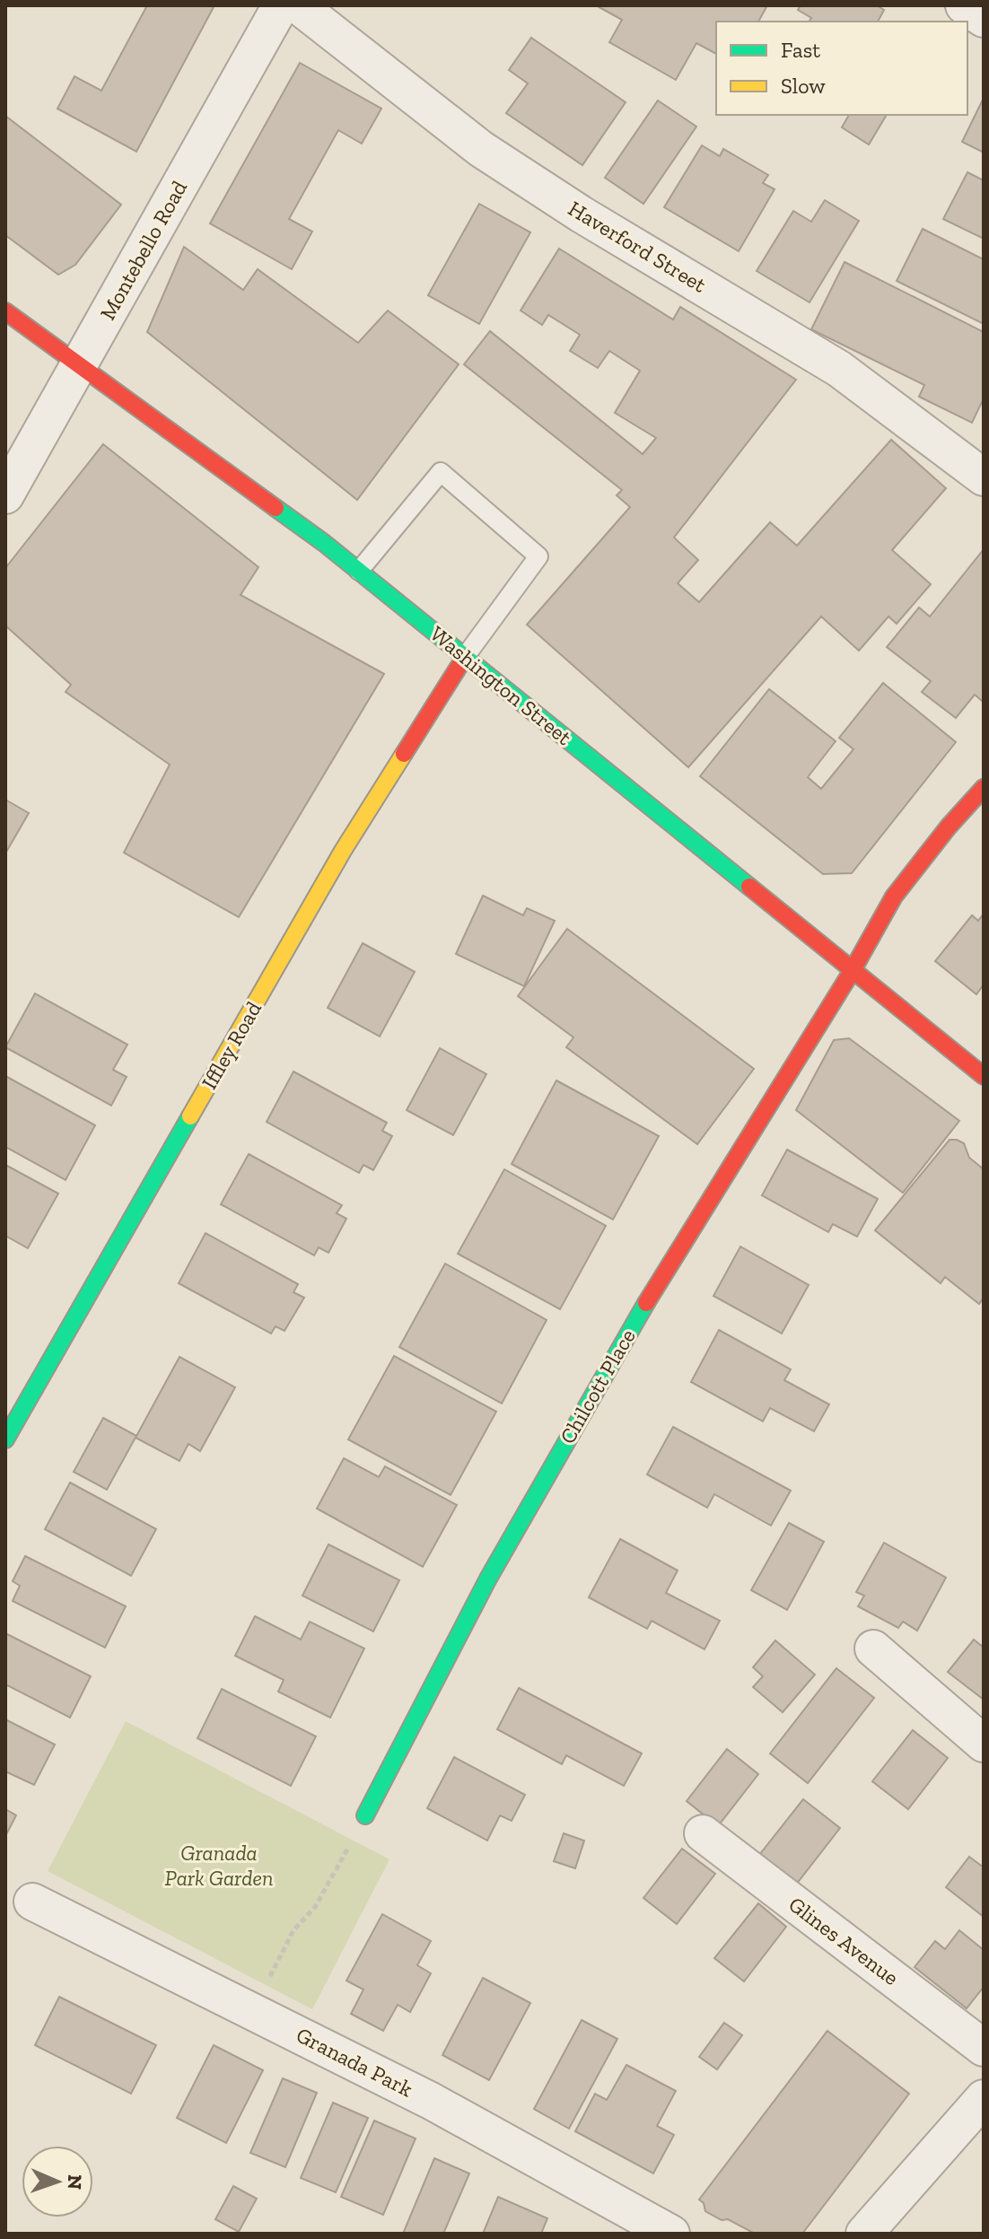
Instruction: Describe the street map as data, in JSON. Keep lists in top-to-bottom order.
{
  "streets": {
    "street": [
      "Haverford Street",
      "Montebello Road",
      "Washington Street",
      "Iffley Road",
      "Chilcott Place",
      "Glines Avenue",
      "Granada Park"
    ]
  },
  "crossings": [
    ["Montebello Road", "Washington Street"],
    ["Washington Street", "Iffley Road"],
    ["Washington Street", "Chilcott Place"]
  ],
  "parks": ["Granada Park Garden"],
  "legend": ["Fast", "Slow"],
  "north": "right"
}
